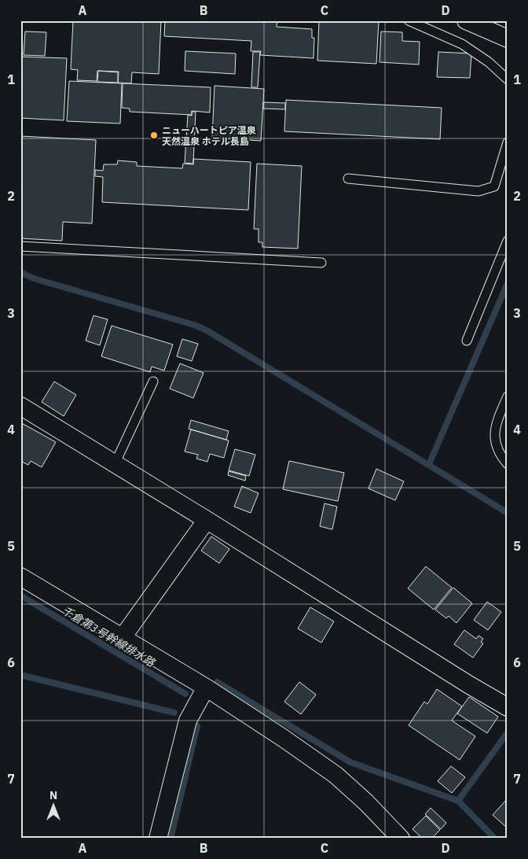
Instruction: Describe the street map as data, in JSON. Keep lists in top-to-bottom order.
{
  "water": ["千倉第3号幹線排水路"],
  "places": ["ニューハートピア温泉 天然温泉 ホテル長島"],
  "north": "top",
  "grid": {
    "columns": [
      "A",
      "B",
      "C",
      "D"
    ],
    "rows": [
      "1",
      "2",
      "3",
      "4",
      "5",
      "6",
      "7"
    ]
  }
}
